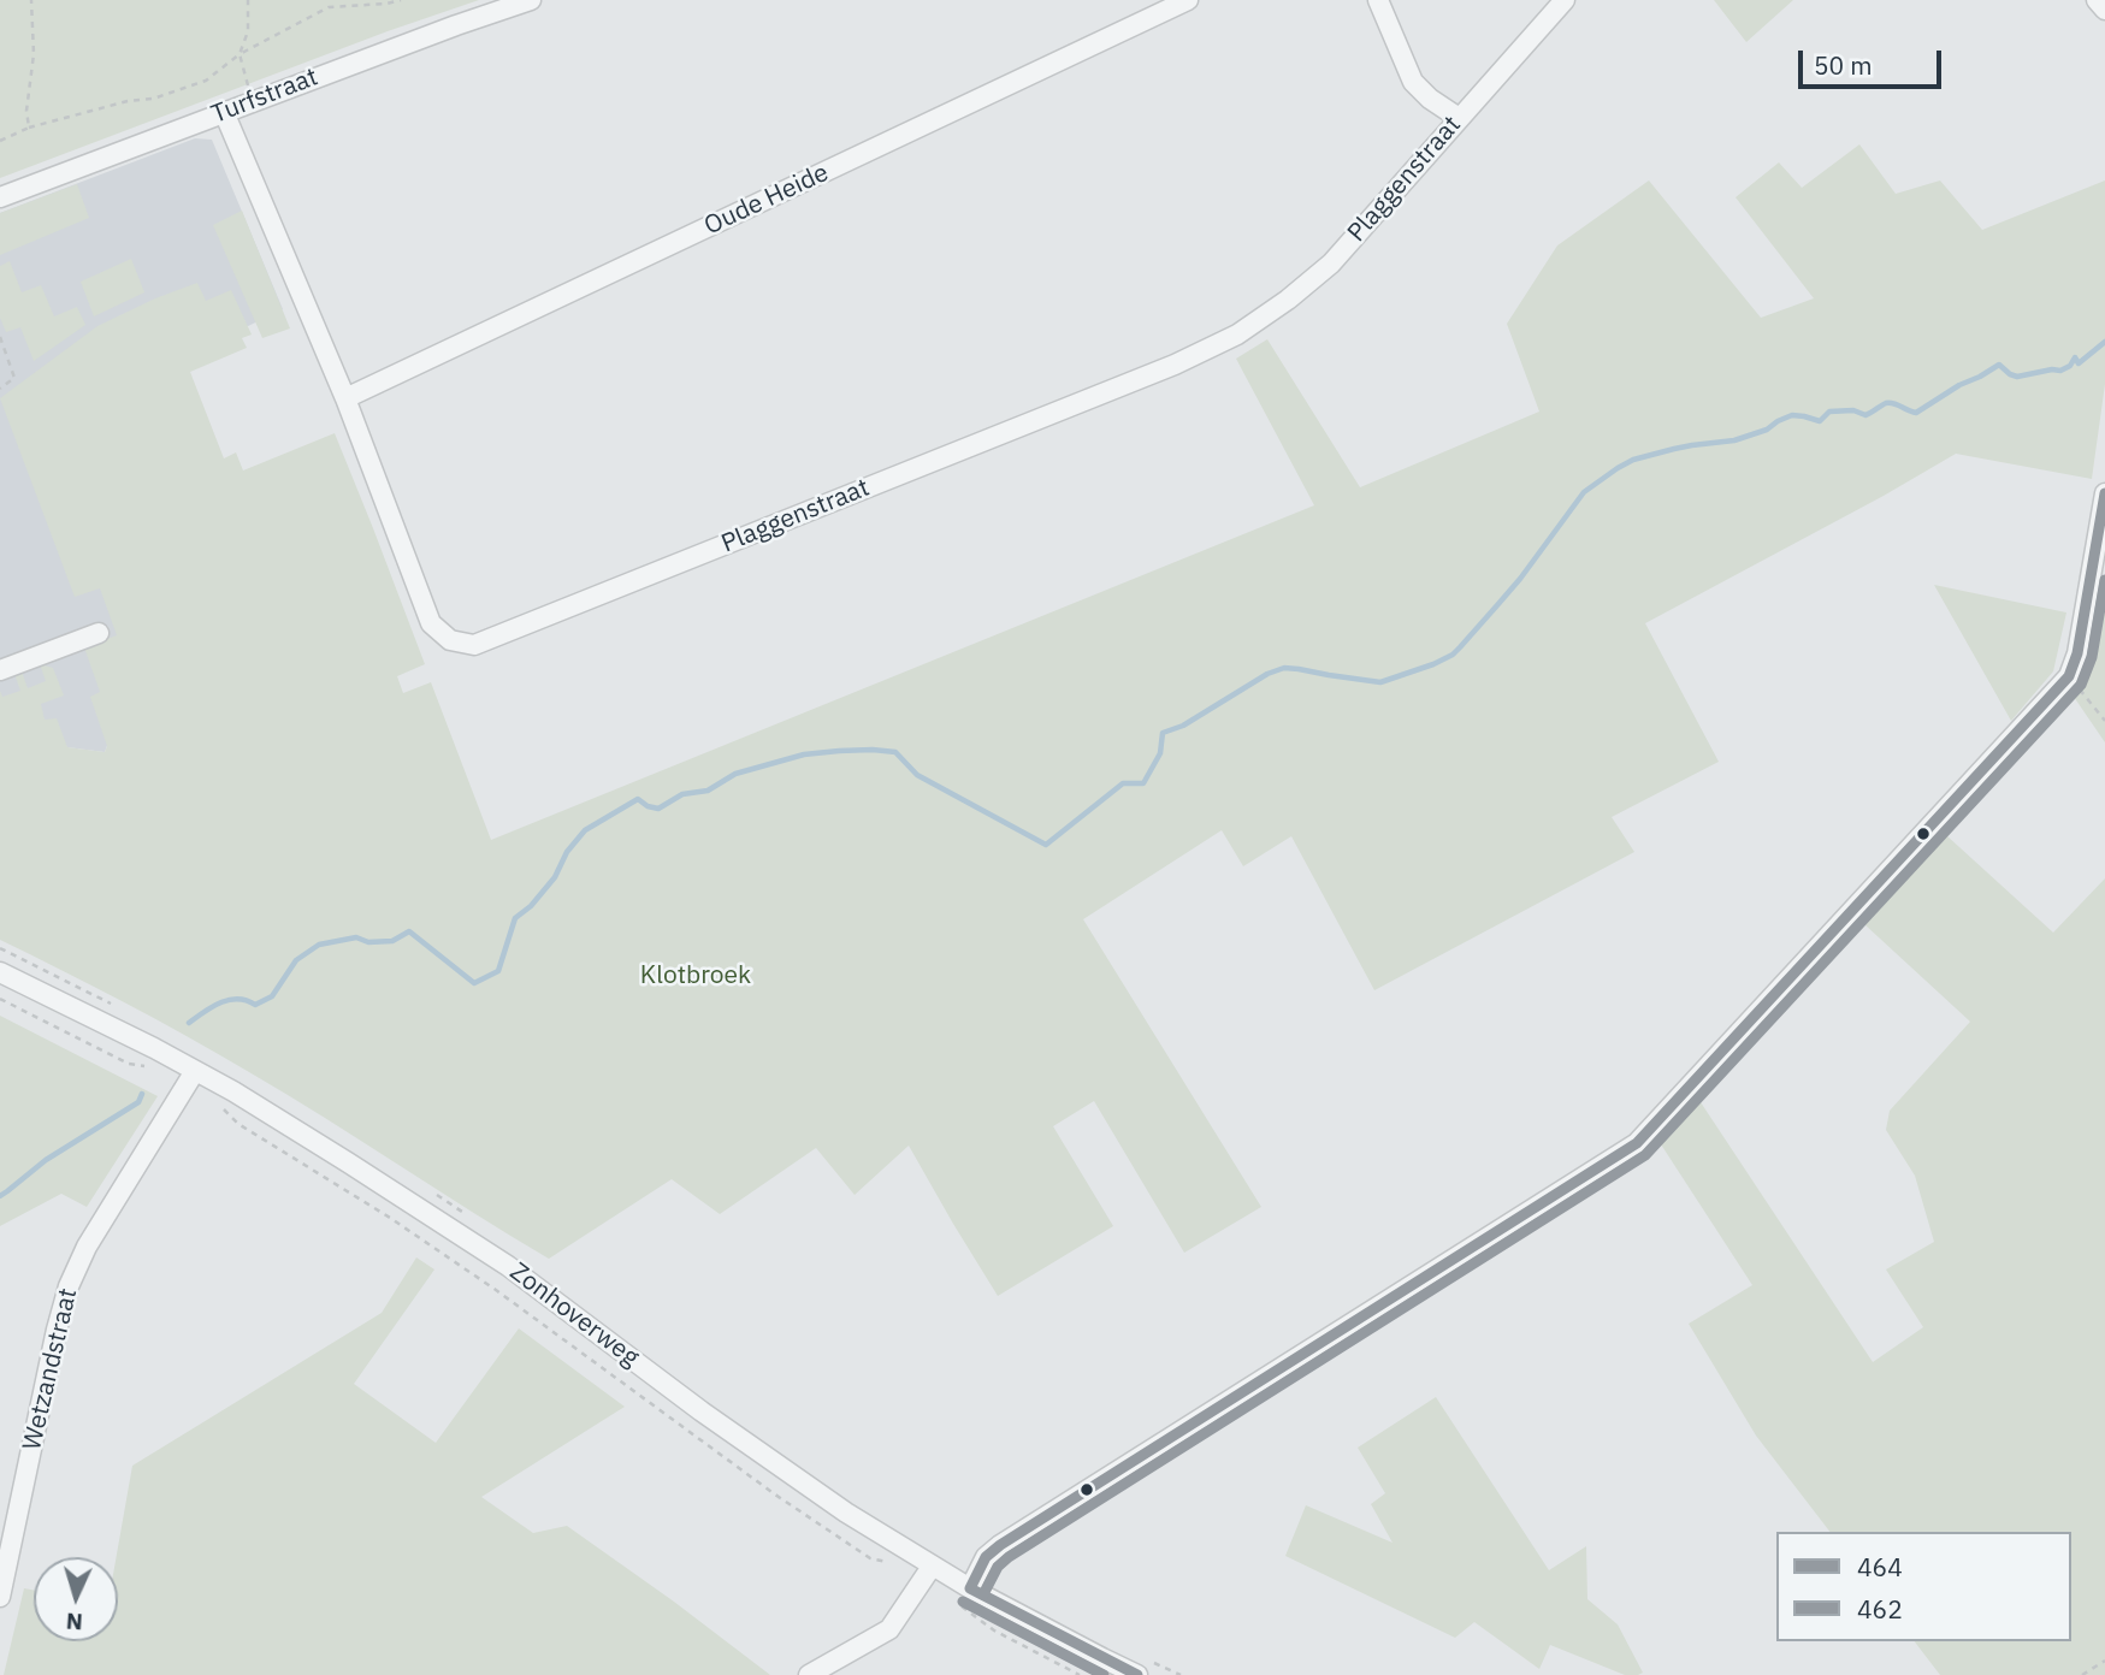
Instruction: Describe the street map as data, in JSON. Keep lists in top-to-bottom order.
{
  "streets": {
    "street": [
      "Turfstraat",
      "Plaggenstraat",
      "Oude Heide",
      "Zonhoverweg",
      "Wetzandstraat"
    ]
  },
  "crossings": [
    ["Turfstraat", "Plaggenstraat"],
    ["Plaggenstraat", "Oude Heide"],
    ["Zonhoverweg", "Wetzandstraat"]
  ],
  "parks": ["Klotbroek"],
  "lines": ["transit line 464", "transit line 462"],
  "legend": ["464", "462"],
  "scale_bar": "50 m",
  "north": "bottom"
}
